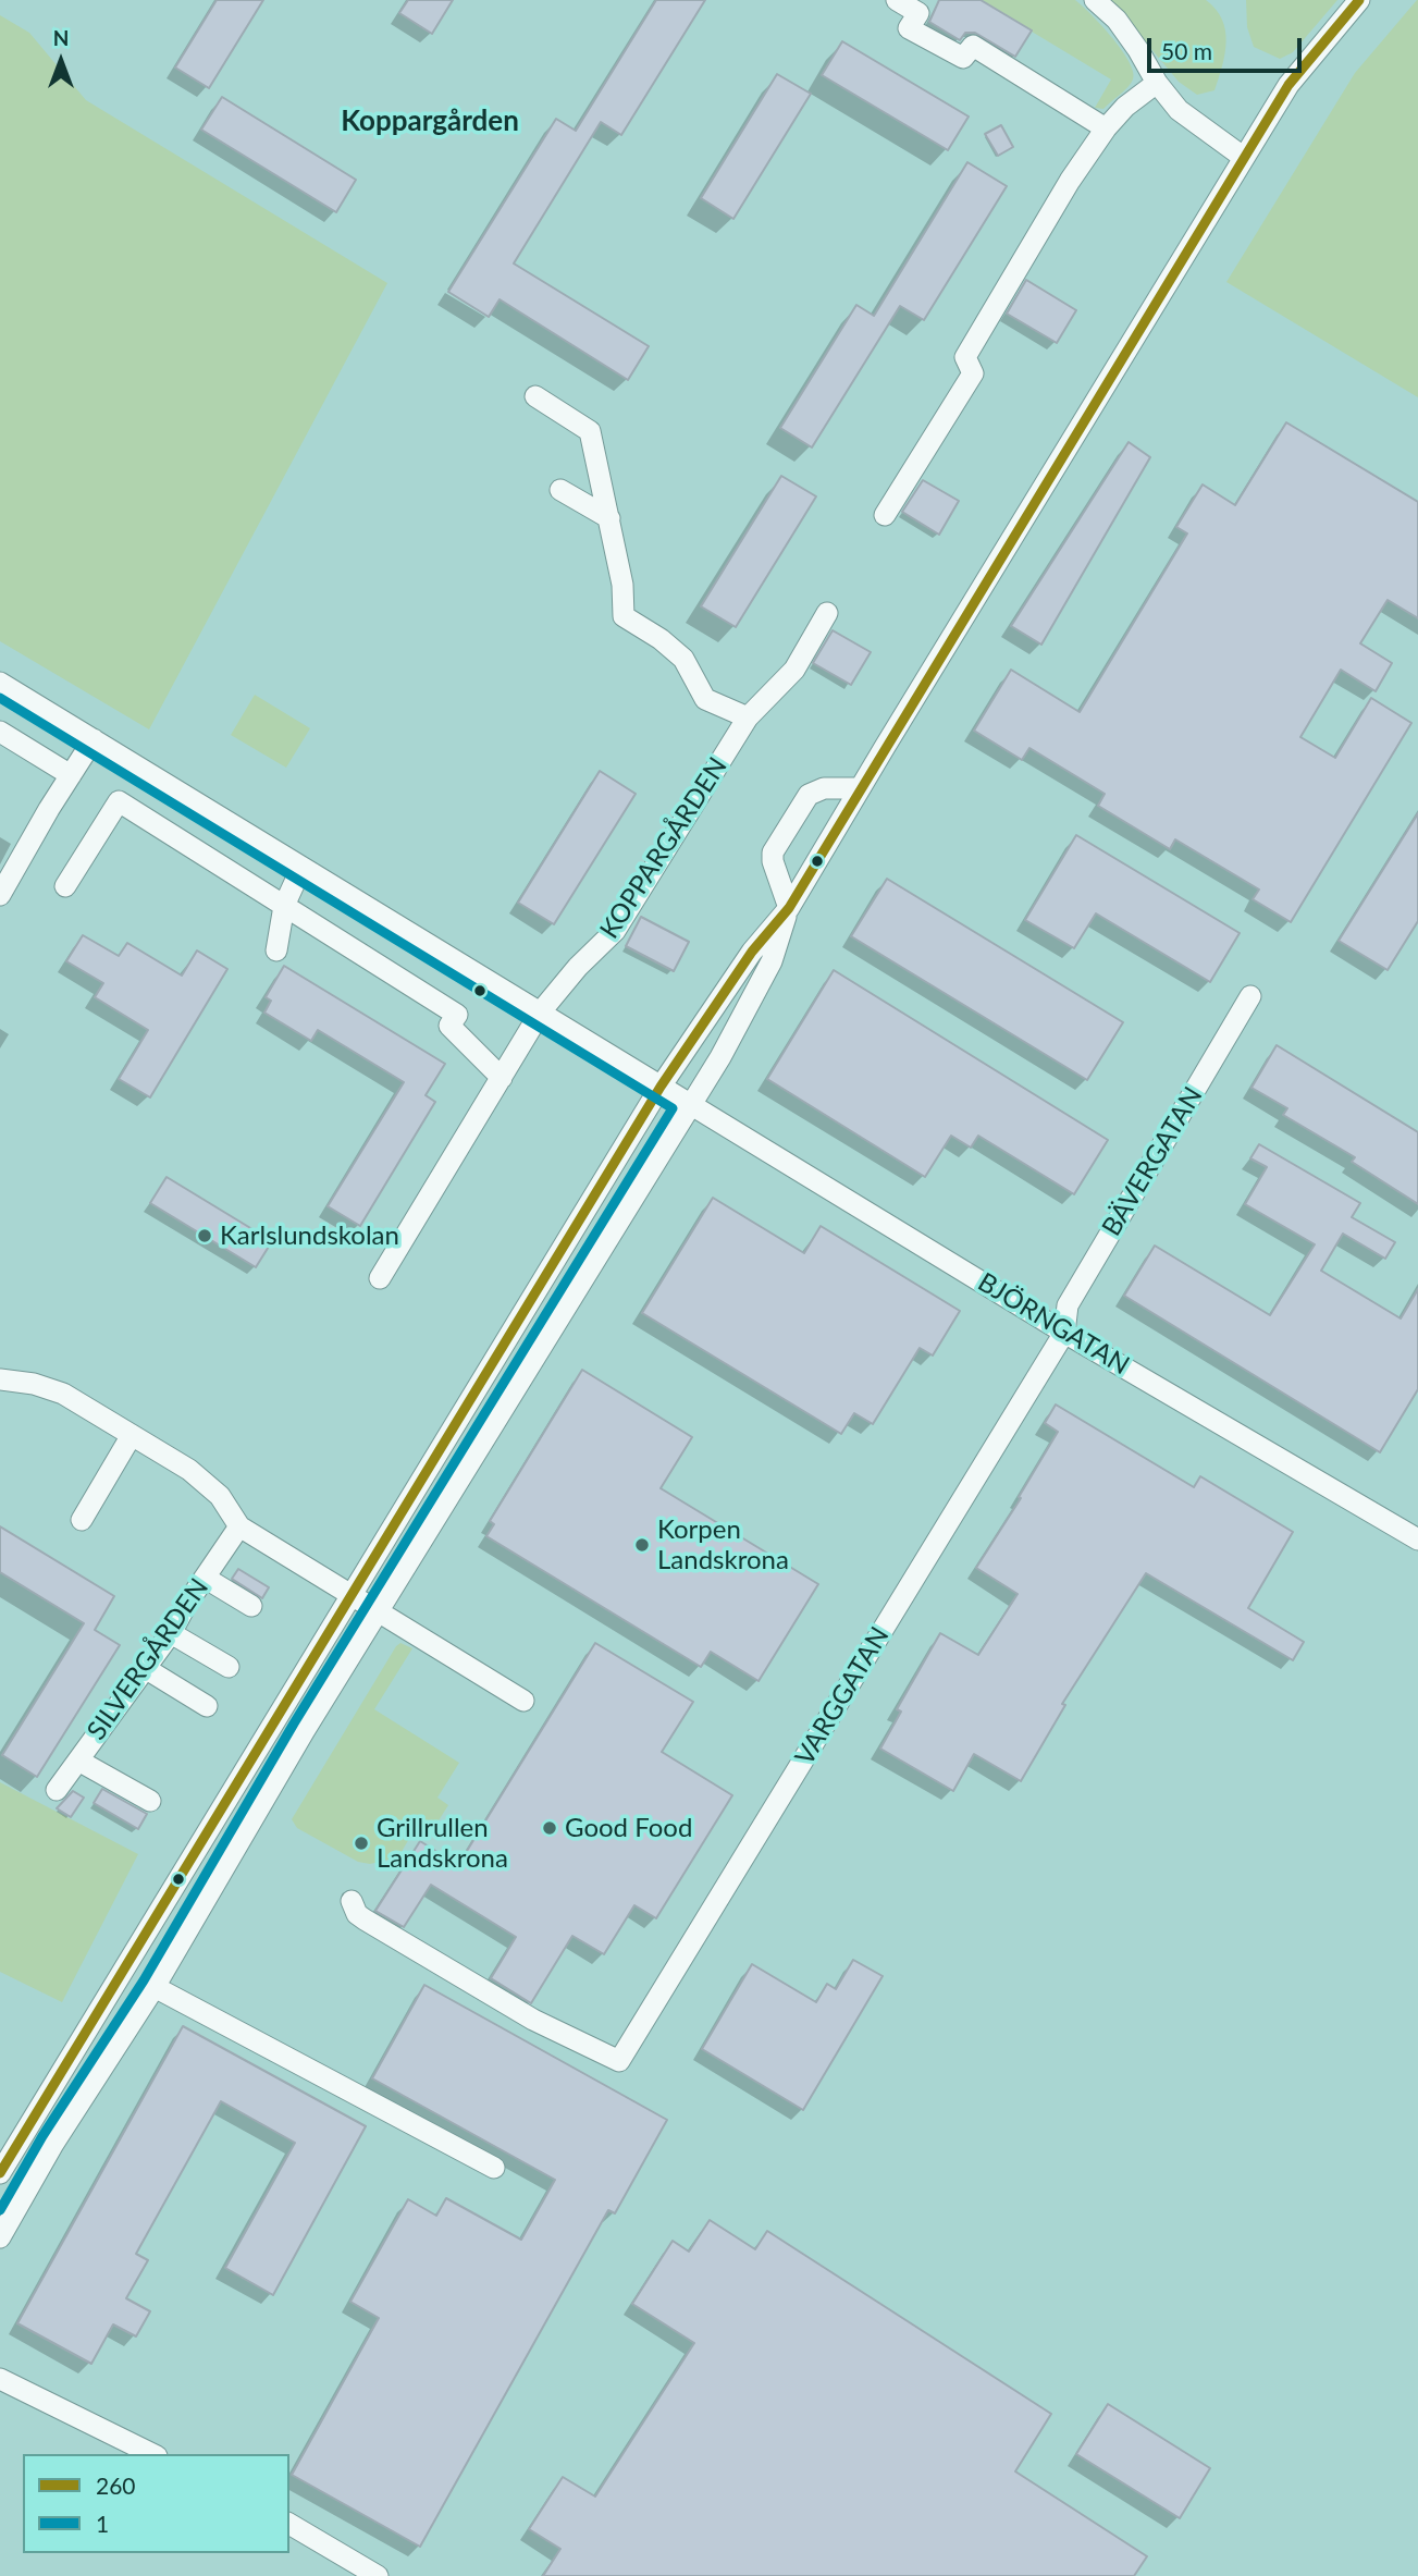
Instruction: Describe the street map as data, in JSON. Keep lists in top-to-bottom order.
{
  "streets": {
    "street": [
      "KOPPARGÅRDEN",
      "BÄVERGATAN",
      "BJÖRNGATAN",
      "SILVERGÅRDEN",
      "VARGGATAN"
    ]
  },
  "crossings": [
    ["KOPPARGÅRDEN", "BJÖRNGATAN"],
    ["BÄVERGATAN", "BJÖRNGATAN"],
    ["BÄVERGATAN", "VARGGATAN"],
    ["BJÖRNGATAN", "VARGGATAN"]
  ],
  "districts": ["Koppargården"],
  "places": [
    "Karlslundskolan",
    "Korpen Landskrona",
    "Good Food",
    "Grillrullen Landskrona"
  ],
  "lines": ["transit line 260", "transit line 1"],
  "legend": ["260", "1"],
  "scale_bar": "50 m",
  "north": "top"
}
